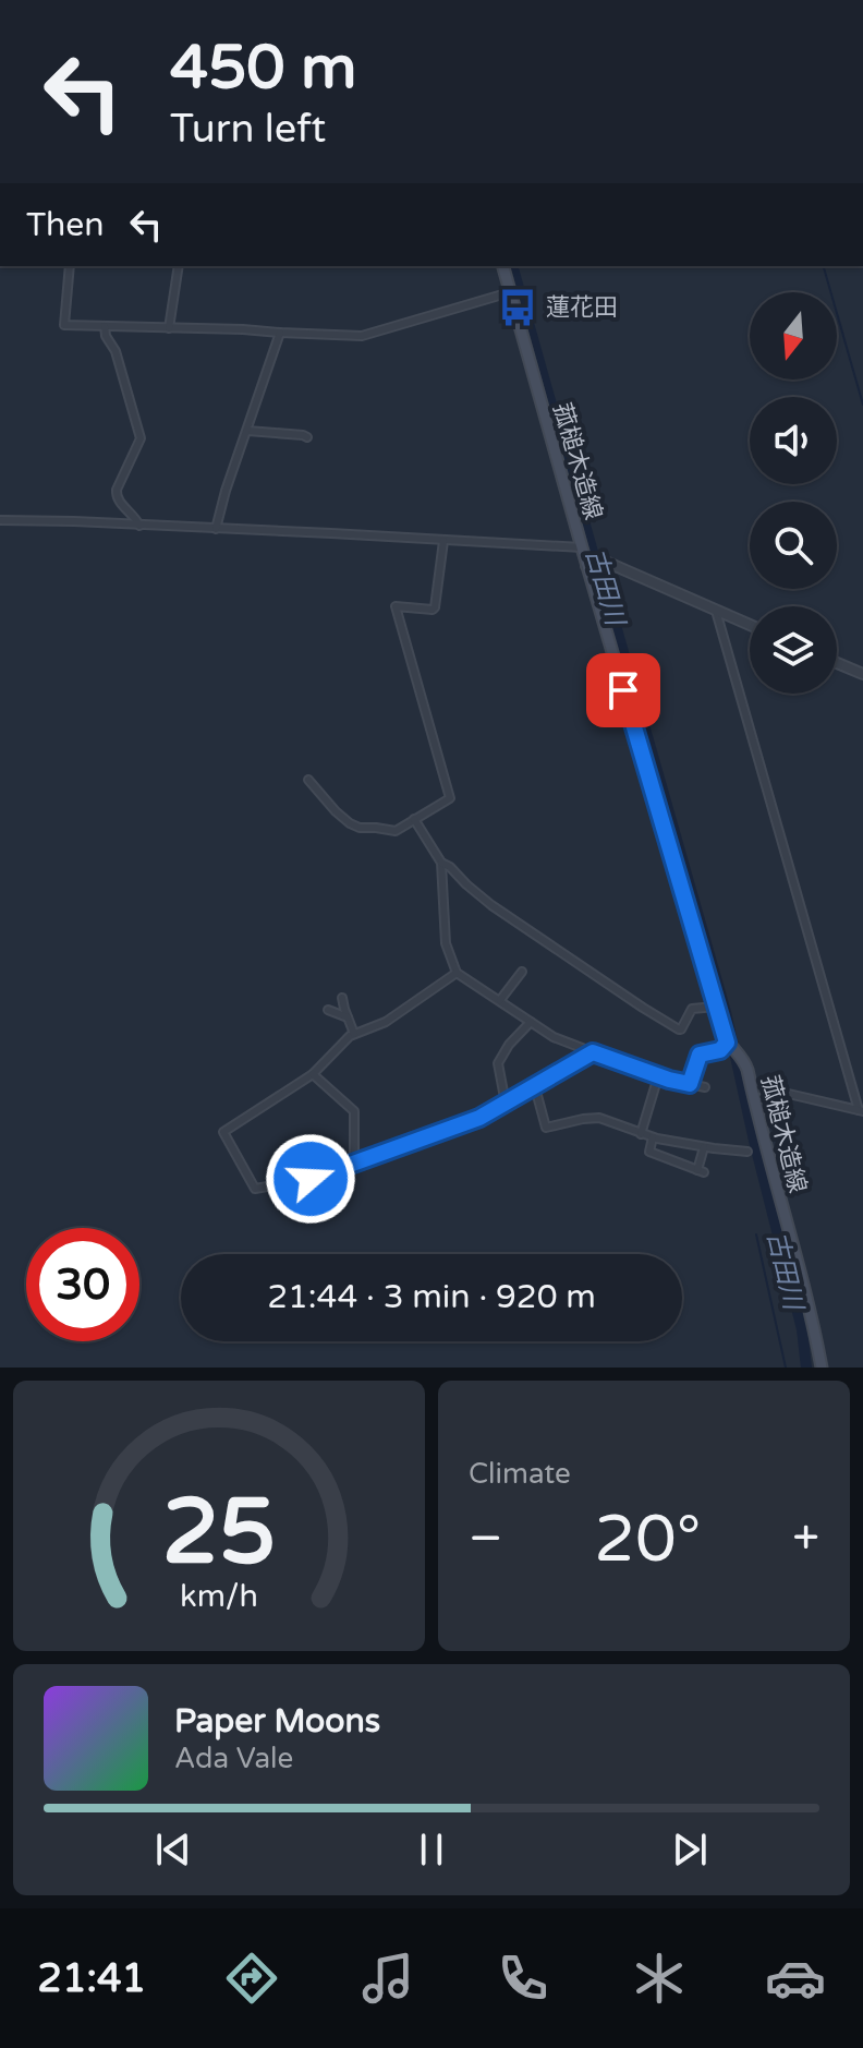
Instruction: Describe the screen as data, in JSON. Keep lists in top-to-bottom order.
{
  "streets": {
    "main road": ["菰槌木造線"]
  },
  "water": ["古田川"],
  "places": {
    "bus stop": ["蓮花田"]
  },
  "north": "bottom",
  "page": {
    "turn": ["450 m", "Turn left"],
    "then": "Then",
    "limit": "30",
    "trip": "21:44 · 3 min · 920 m",
    "tile": "Climate",
    "heat": ["−", "20°", "+"],
    "song": ["Paper Moons", "Ada Vale"],
    "tabs": "21:41",
    "gauge": ["25", "km/h"]
  }
}
